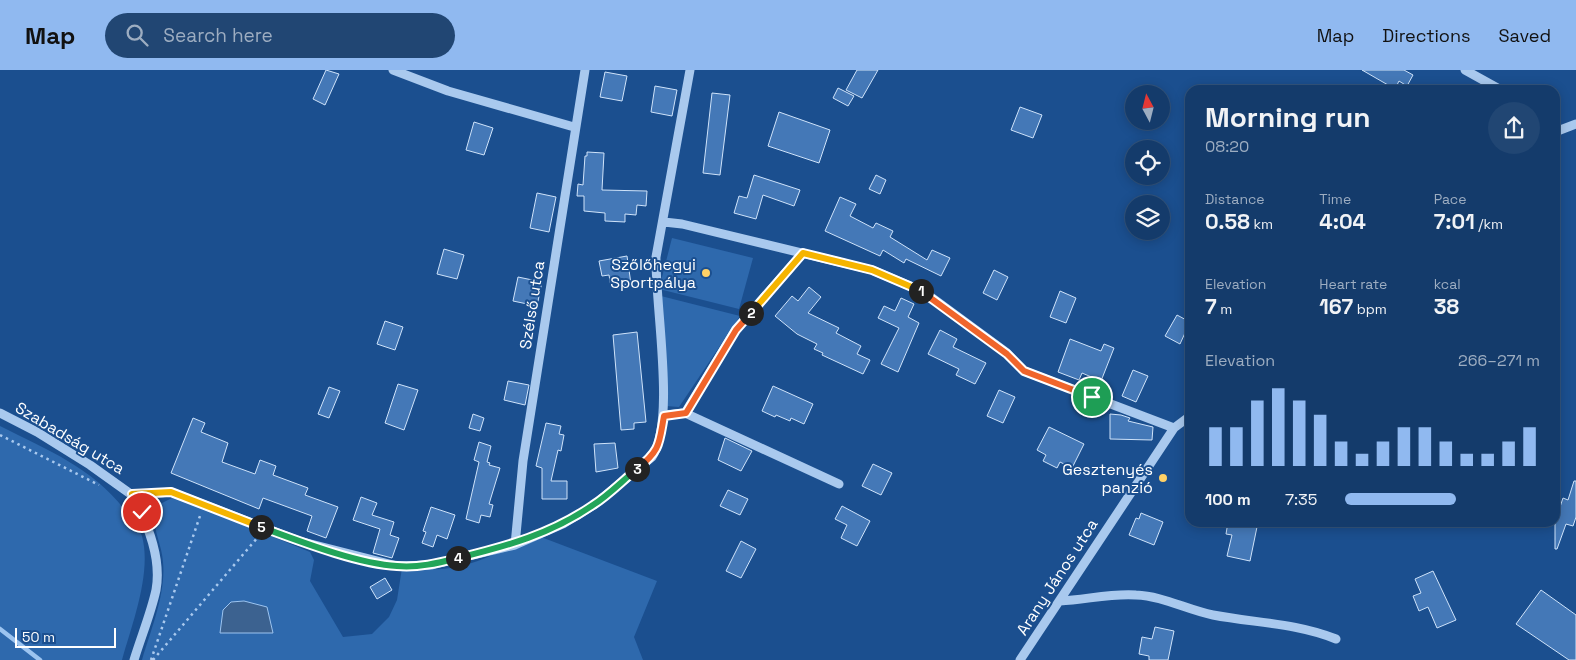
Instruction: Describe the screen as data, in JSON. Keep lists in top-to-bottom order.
{
  "streets": {
    "street": ["Szélső utca", "Szabadság utca", "Arany János utca"]
  },
  "crossings": [
    ["Szélső utca", "Szabadság utca"]
  ],
  "places": ["Szőlőhegyi Sportpálya", "Gesztenyés panzió"],
  "scale_bar": "50 m",
  "north": "top",
  "page": {
    "header": "Map",
    "search": "Search here",
    "nav": ["Map", "Directions", "Saved"],
    "heading": ["Morning run", "08:20"],
    "stats": [
      ["Distance", "0.58 km"],
      ["Time", "4:04"],
      ["Pace", "7:01 /km"],
      ["Elevation", "7 m"],
      ["Heart rate", "167 bpm"],
      ["kcal", "38"]
    ],
    "pins": [
      "1",
      "2",
      "3",
      "5",
      "4"
    ],
    "chart": ["Elevation", "266–271 m"],
    "list": [
      {
        "name": "100 m",
        "note": "7:35"
      }
    ],
    "scale": "50 m"
  }
}
